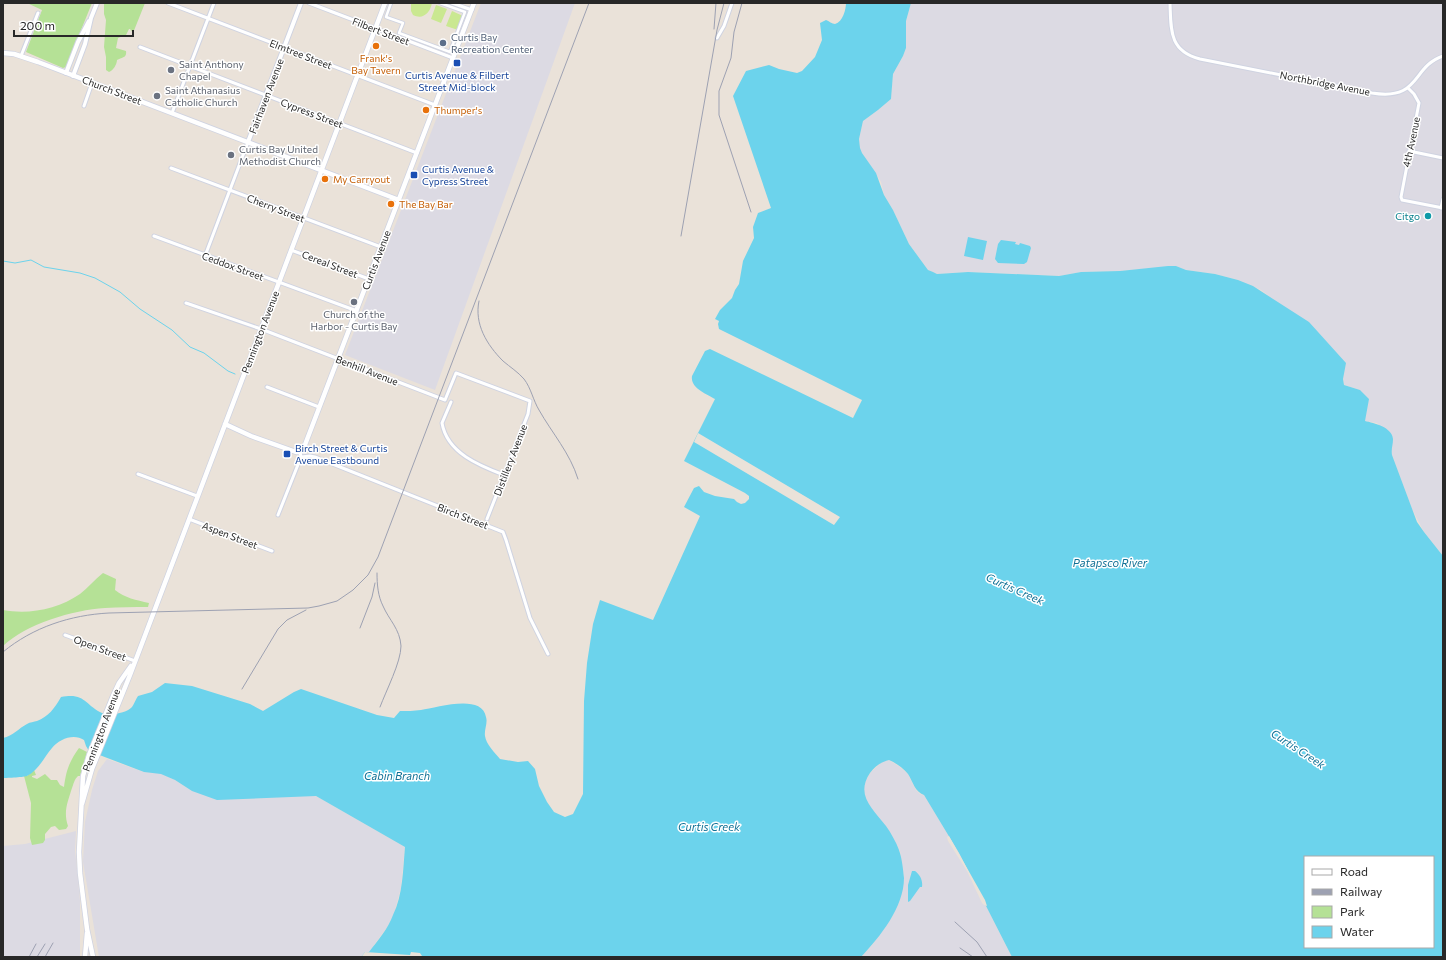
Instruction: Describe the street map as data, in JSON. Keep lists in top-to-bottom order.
{
  "streets": {
    "main road": [
      "Church Street",
      "Curtis Avenue",
      "Pennington Avenue",
      "Birch Street"
    ],
    "street": [
      "Filbert Street",
      "Elmtree Street",
      "Northbridge Avenue",
      "Fairhaven Avenue",
      "Cypress Street",
      "4th Avenue",
      "Cherry Street",
      "Cereal Street",
      "Ceddox Street",
      "Benhill Avenue",
      "Distillery Avenue",
      "Aspen Street",
      "Open Street"
    ]
  },
  "crossings": [
    ["Filbert Street", "Curtis Avenue"],
    ["Filbert Street", "Pennington Avenue"],
    ["Elmtree Street", "Fairhaven Avenue"],
    ["Elmtree Street", "Curtis Avenue"],
    ["Elmtree Street", "Pennington Avenue"],
    ["Northbridge Avenue", "4th Avenue"],
    ["Church Street", "Fairhaven Avenue"],
    ["Church Street", "Curtis Avenue"],
    ["Church Street", "Pennington Avenue"],
    ["Fairhaven Avenue", "Cypress Street"],
    ["Fairhaven Avenue", "Cherry Street"],
    ["Fairhaven Avenue", "Ceddox Street"],
    ["Cypress Street", "Curtis Avenue"],
    ["Cypress Street", "Pennington Avenue"],
    ["Cherry Street", "Curtis Avenue"],
    ["Cherry Street", "Pennington Avenue"],
    ["Curtis Avenue", "Cereal Street"],
    ["Curtis Avenue", "Ceddox Street"],
    ["Curtis Avenue", "Benhill Avenue"],
    ["Curtis Avenue", "Birch Street"],
    ["Cereal Street", "Pennington Avenue"],
    ["Ceddox Street", "Pennington Avenue"],
    ["Pennington Avenue", "Benhill Avenue"],
    ["Pennington Avenue", "Birch Street"],
    ["Pennington Avenue", "Aspen Street"],
    ["Pennington Avenue", "Open Street"],
    ["Benhill Avenue", "Distillery Avenue"]
  ],
  "water": ["Patapsco River", "Curtis Creek", "Cabin Branch"],
  "places": {
    "other": [
      "Curtis Bay Recreation Center",
      "Frank's Bay Tavern",
      "Saint Anthony Chapel",
      "Saint Athanasius Catholic Church",
      "Thumper's",
      "Curtis Bay United Methodist Church",
      "My Carryout",
      "The Bay Bar",
      "Citgo",
      "Church of the Harbor - Curtis Bay"
    ],
    "transit": ["Curtis Avenue & Filbert Street Mid-block", "Curtis Avenue & Cypress Street", "Birch Street & Curtis Avenue Eastbound"]
  },
  "legend": [
    "Road",
    "Railway",
    "Park",
    "Water"
  ],
  "scale_bar": "200 m"
}
